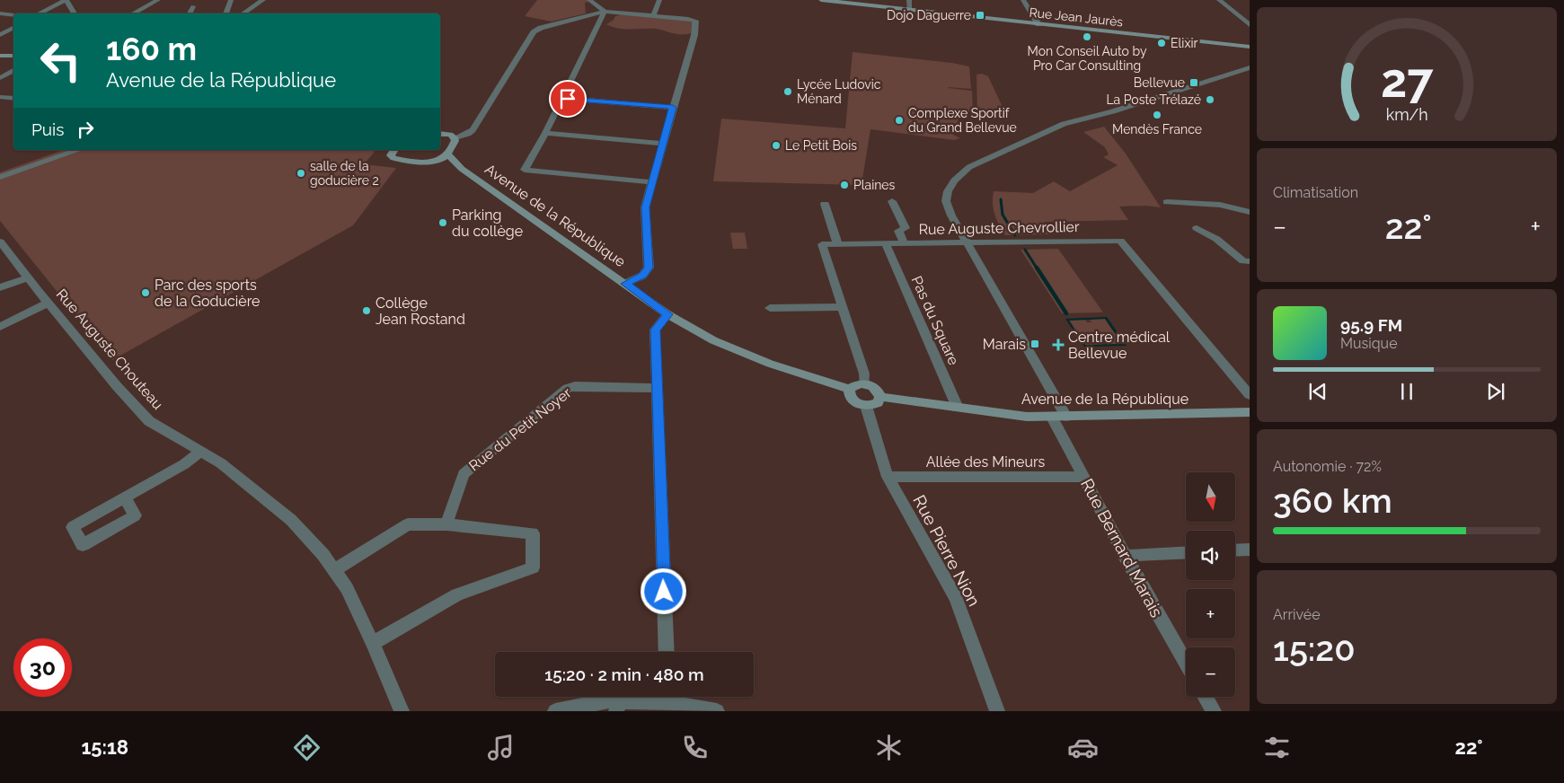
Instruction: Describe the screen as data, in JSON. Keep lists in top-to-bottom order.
{
  "streets": {
    "street": [
      "Rue Jean Jaurès",
      "Avenue de la République",
      "Rue Auguste Chevrollier",
      "Pas du Square",
      "Rue Auguste Chouteau",
      "Rue du Petit Noyer",
      "Allée des Mineurs",
      "Rue Bernard Marais",
      "Rue Pierre Nion"
    ]
  },
  "crossings": [
    ["Avenue de la République", "Rue Auguste Chevrollier"],
    ["Avenue de la République", "Pas du Square"],
    ["Avenue de la République", "Rue Bernard Marais"],
    ["Avenue de la République", "Rue Pierre Nion"],
    ["Rue Auguste Chevrollier", "Pas du Square"],
    ["Rue Auguste Chevrollier", "Rue Bernard Marais"],
    ["Rue Auguste Chevrollier", "Rue Pierre Nion"],
    ["Allée des Mineurs", "Rue Bernard Marais"],
    ["Allée des Mineurs", "Rue Pierre Nion"]
  ],
  "places": {
    "transit": ["Dojo Daguerre", "Bellevue", "Marais"],
    "other": [
      "Mon Conseil Auto by Pro Car Consulting",
      "Elixir",
      "Lycée Ludovic Ménard",
      "La Poste Trélazé",
      "Mendès France",
      "Complexe Sportif du Grand Bellevue",
      "Le Petit Bois",
      "salle de la goducière 2",
      "Plaines",
      "Parking du collège",
      "Parc des sports de la Goducière",
      "Collège Jean Rostand"
    ],
    "health": ["Centre médical Bellevue"]
  },
  "north": "bottom",
  "page": {
    "turn": ["160 m", "Avenue de la République"],
    "then": "Puis",
    "tile": [
      "Climatisation",
      ["Autonomie · 72%", "360 km"],
      ["Arrivée", "15:20"]
    ],
    "heat": ["−", "22°", "+"],
    "song": ["95.9 FM", "Musique"],
    "map_buttons": ["+", "−"],
    "limit": "30",
    "trip": "15:20 · 2 min · 480 m",
    "tabs": ["15:18", "22°"],
    "gauge": ["27", "km/h"]
  }
}
